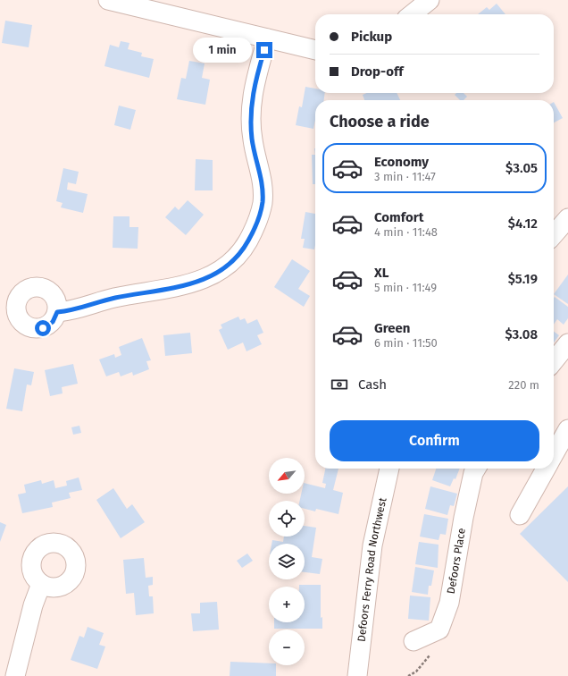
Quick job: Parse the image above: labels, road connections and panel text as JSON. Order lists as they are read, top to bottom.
{
  "streets": {
    "street": ["Defoors Place", "Defoors Ferry Road Northwest"]
  },
  "north": "bottom left",
  "page": {
    "banner": ["Pickup", "Drop-off"],
    "bubble": "1 min",
    "heading": "Choose a ride",
    "list": [
      {
        "name": "Economy",
        "note": "3 min · 11:47",
        "value": "$3.05"
      },
      {
        "name": "Comfort",
        "note": "4 min · 11:48",
        "value": "$4.12"
      },
      {
        "name": "XL",
        "note": "5 min · 11:49",
        "value": "$5.19"
      },
      {
        "name": "Green",
        "note": "6 min · 11:50",
        "value": "$3.08"
      }
    ],
    "pay": ["Cash", "220 m"],
    "buttons": "Confirm",
    "map_buttons": ["+", "−"]
  }
}
